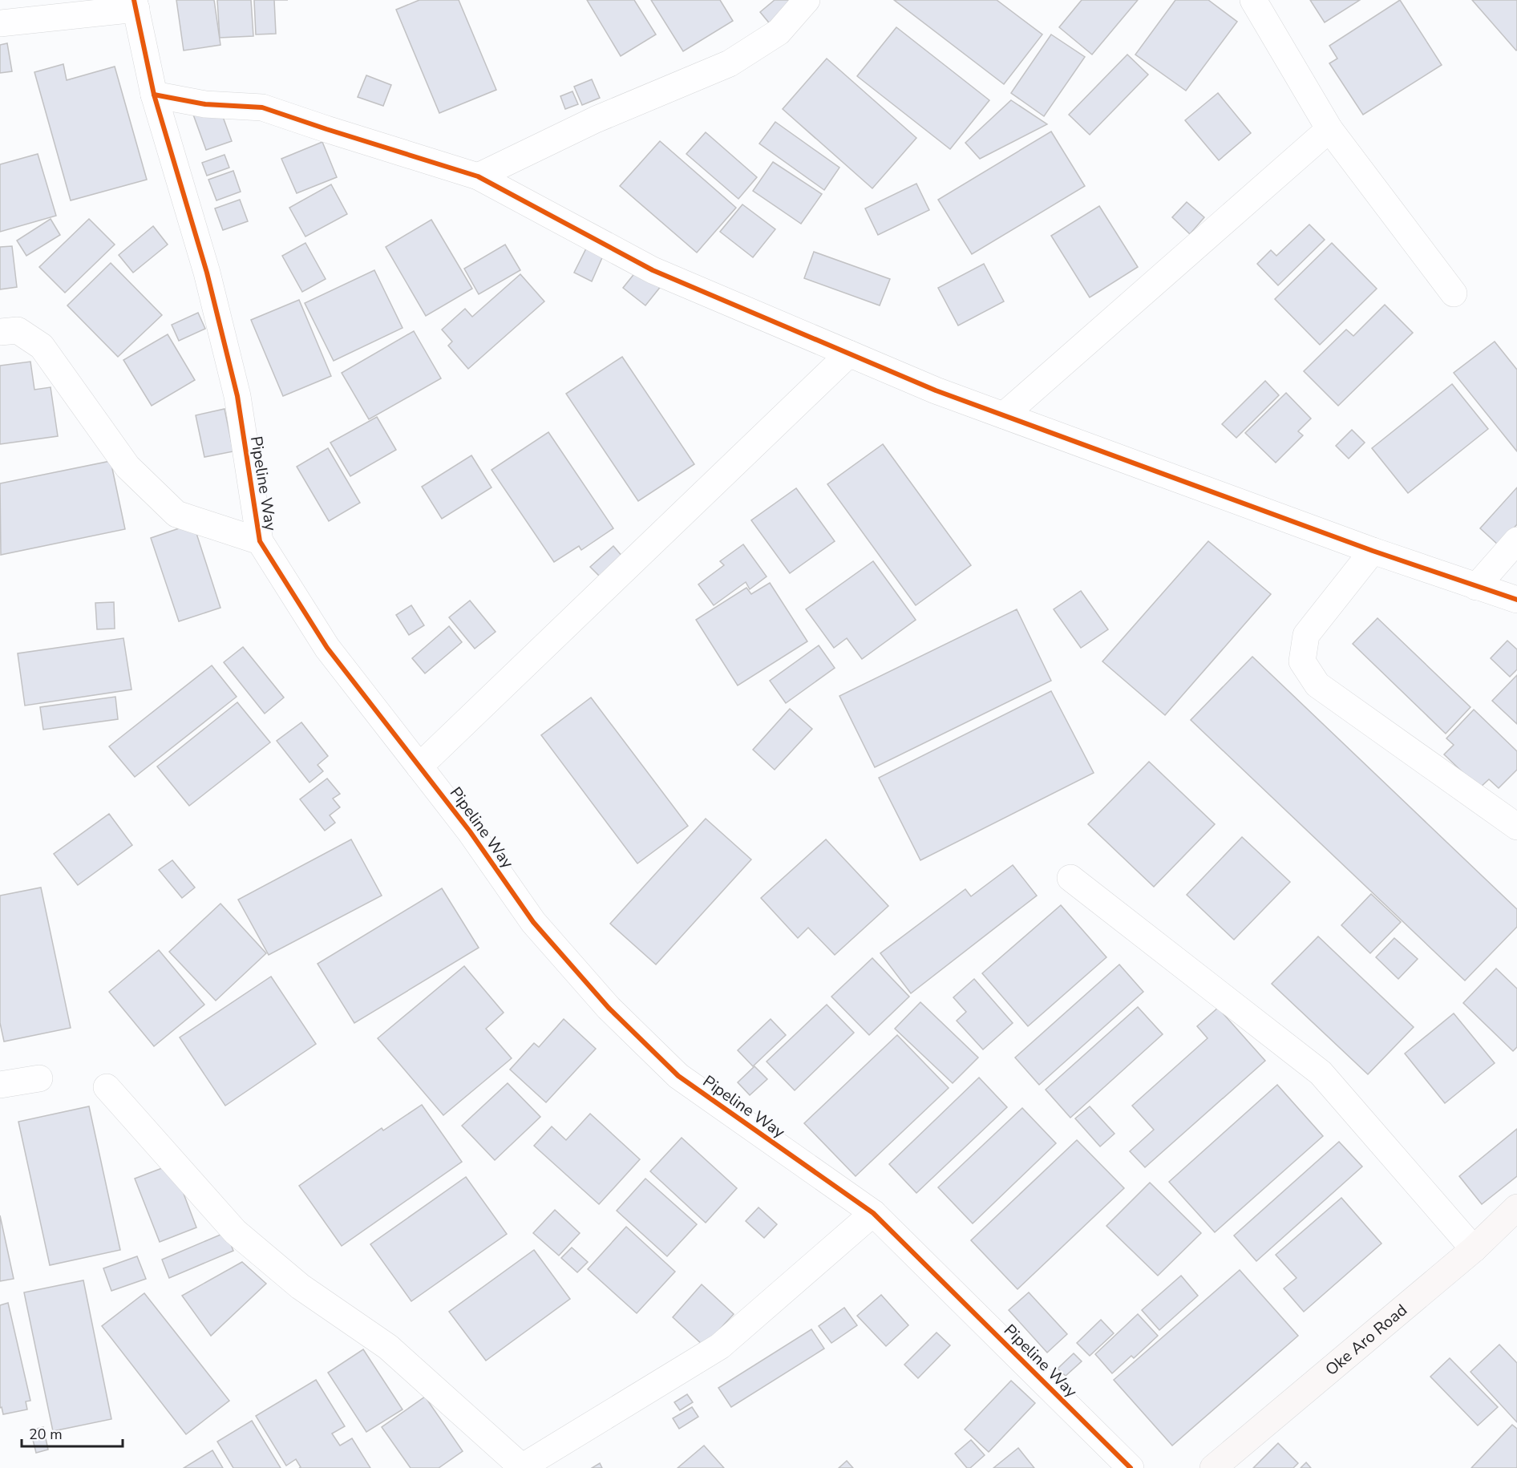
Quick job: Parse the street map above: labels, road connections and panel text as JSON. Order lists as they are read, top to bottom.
{
  "streets": {
    "main road": ["Oke Aro Road"],
    "street": ["Pipeline Way"]
  },
  "scale_bar": "20 m"
}
